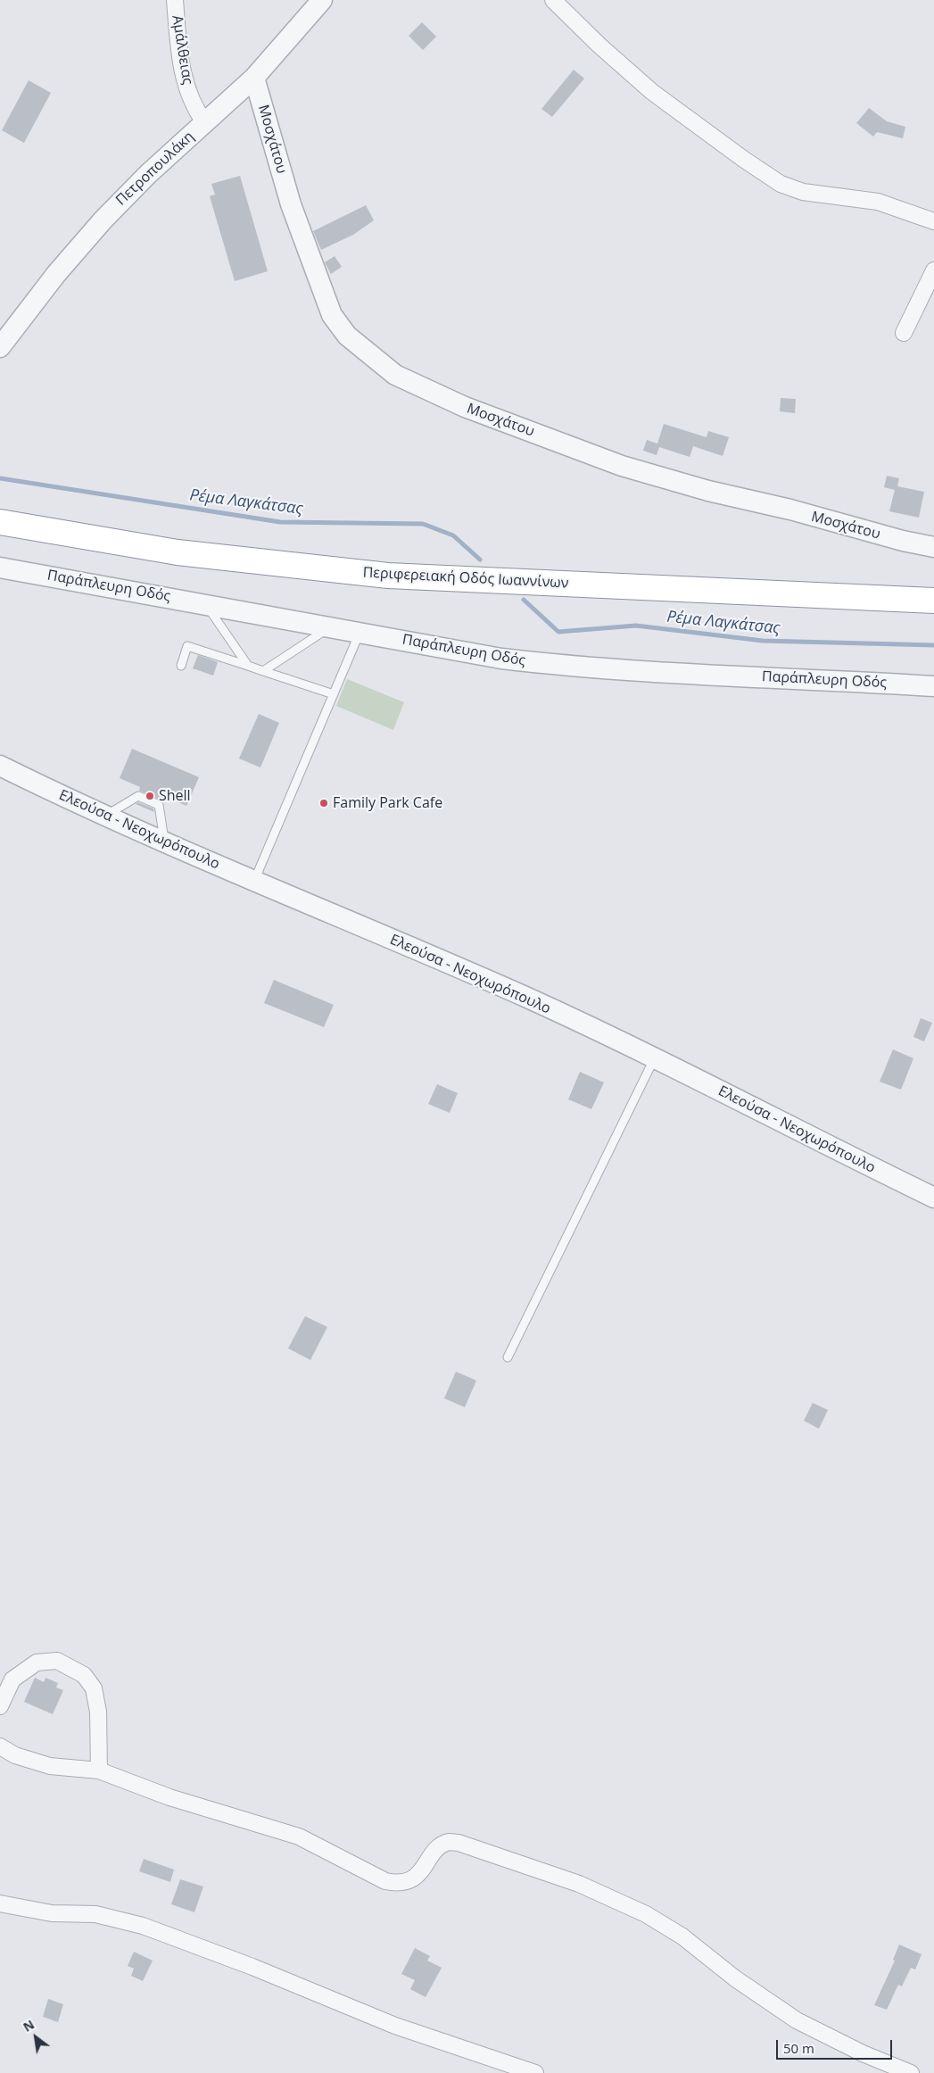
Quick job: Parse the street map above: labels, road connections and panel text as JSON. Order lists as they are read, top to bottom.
{
  "streets": {
    "highway": ["Περιφερειακή Οδός Ιωαννίνων"],
    "street": [
      "Αμάλθειας",
      "Μοσχάτου",
      "Πετροπουλάκη",
      "Παράπλευρη Οδός",
      "Ελεούσα - Νεοχωρόπουλο"
    ]
  },
  "crossings": [
    ["Αμάλθειας", "Πετροπουλάκη"],
    ["Μοσχάτου", "Πετροπουλάκη"]
  ],
  "water": ["Ρέμα Λαγκάτσας"],
  "places": ["Shell", "Family Park Cafe"],
  "scale_bar": "50 m",
  "north": "top left"
}
